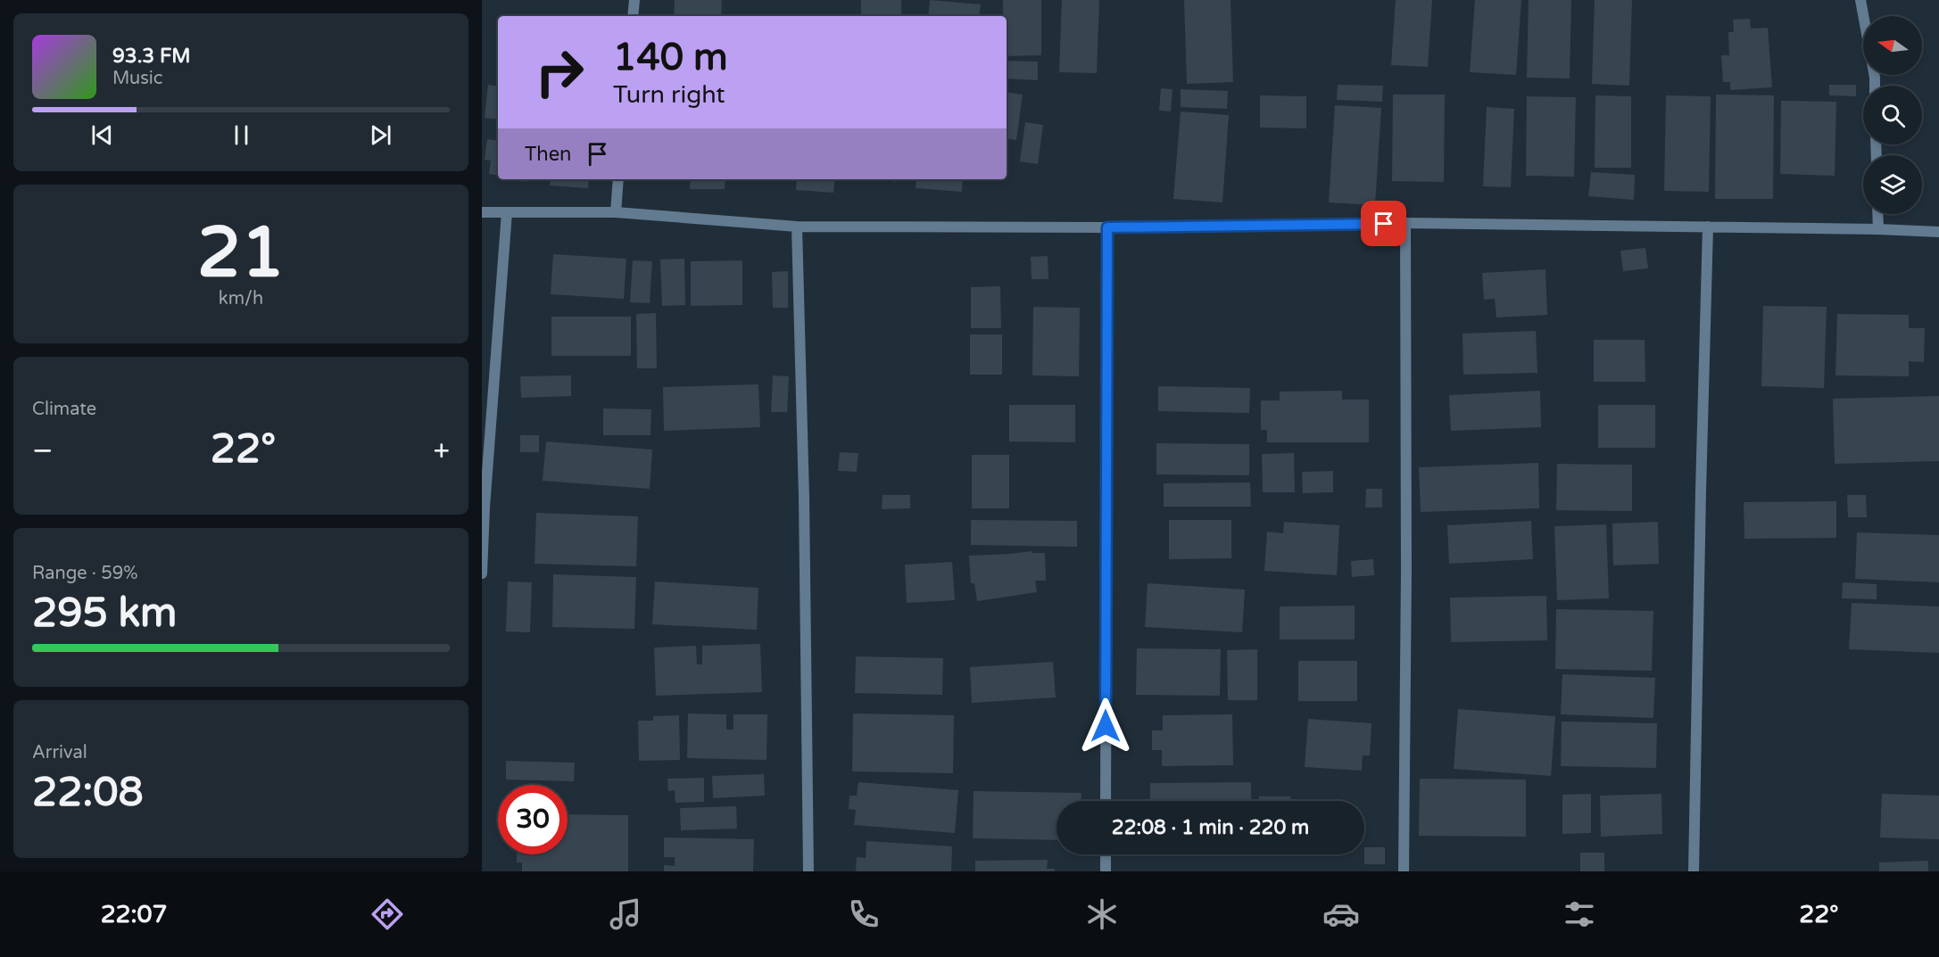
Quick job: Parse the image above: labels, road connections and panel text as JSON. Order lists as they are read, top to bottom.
{
  "north": "left",
  "page": {
    "turn": ["140 m", "Turn right"],
    "song": ["93.3 FM", "Music"],
    "then": "Then",
    "tile": [
      ["21", "km/h"],
      "Climate",
      ["Range · 59%", "295 km"],
      ["Arrival", "22:08"]
    ],
    "heat": ["−", "22°", "+"],
    "limit": "30",
    "trip": "22:08 · 1 min · 220 m",
    "tabs": ["22:07", "22°"]
  }
}
